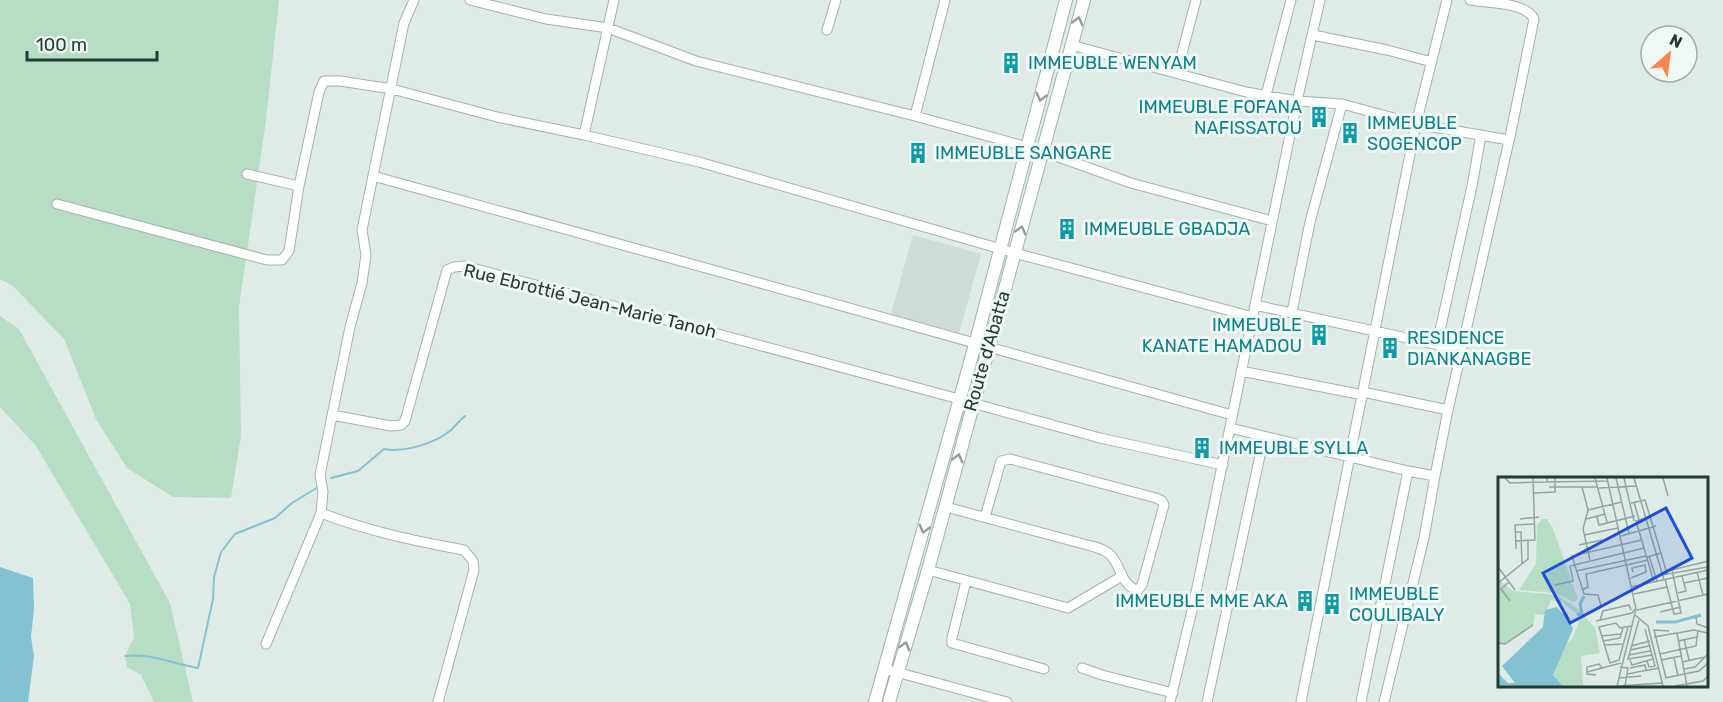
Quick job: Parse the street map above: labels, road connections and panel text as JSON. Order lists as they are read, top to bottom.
{
  "streets": {
    "street": ["Rue Ebrottié Jean-Marie Tanoh", "Route d'Abatta"]
  },
  "crossings": [
    ["Rue Ebrottié Jean-Marie Tanoh", "Route d'Abatta"]
  ],
  "places": {
    "building": [
      "IMMEUBLE WENYAM",
      "IMMEUBLE FOFANA NAFISSATOU",
      "IMMEUBLE SOGENCOP",
      "IMMEUBLE SANGARE",
      "IMMEUBLE GBADJA",
      "IMMEUBLE KANATE HAMADOU",
      "RESIDENCE DIANKANAGBE",
      "IMMEUBLE SYLLA",
      "IMMEUBLE MME AKA",
      "IMMEUBLE COULIBALY"
    ]
  },
  "scale_bar": "100 m",
  "north": "top right"
}
